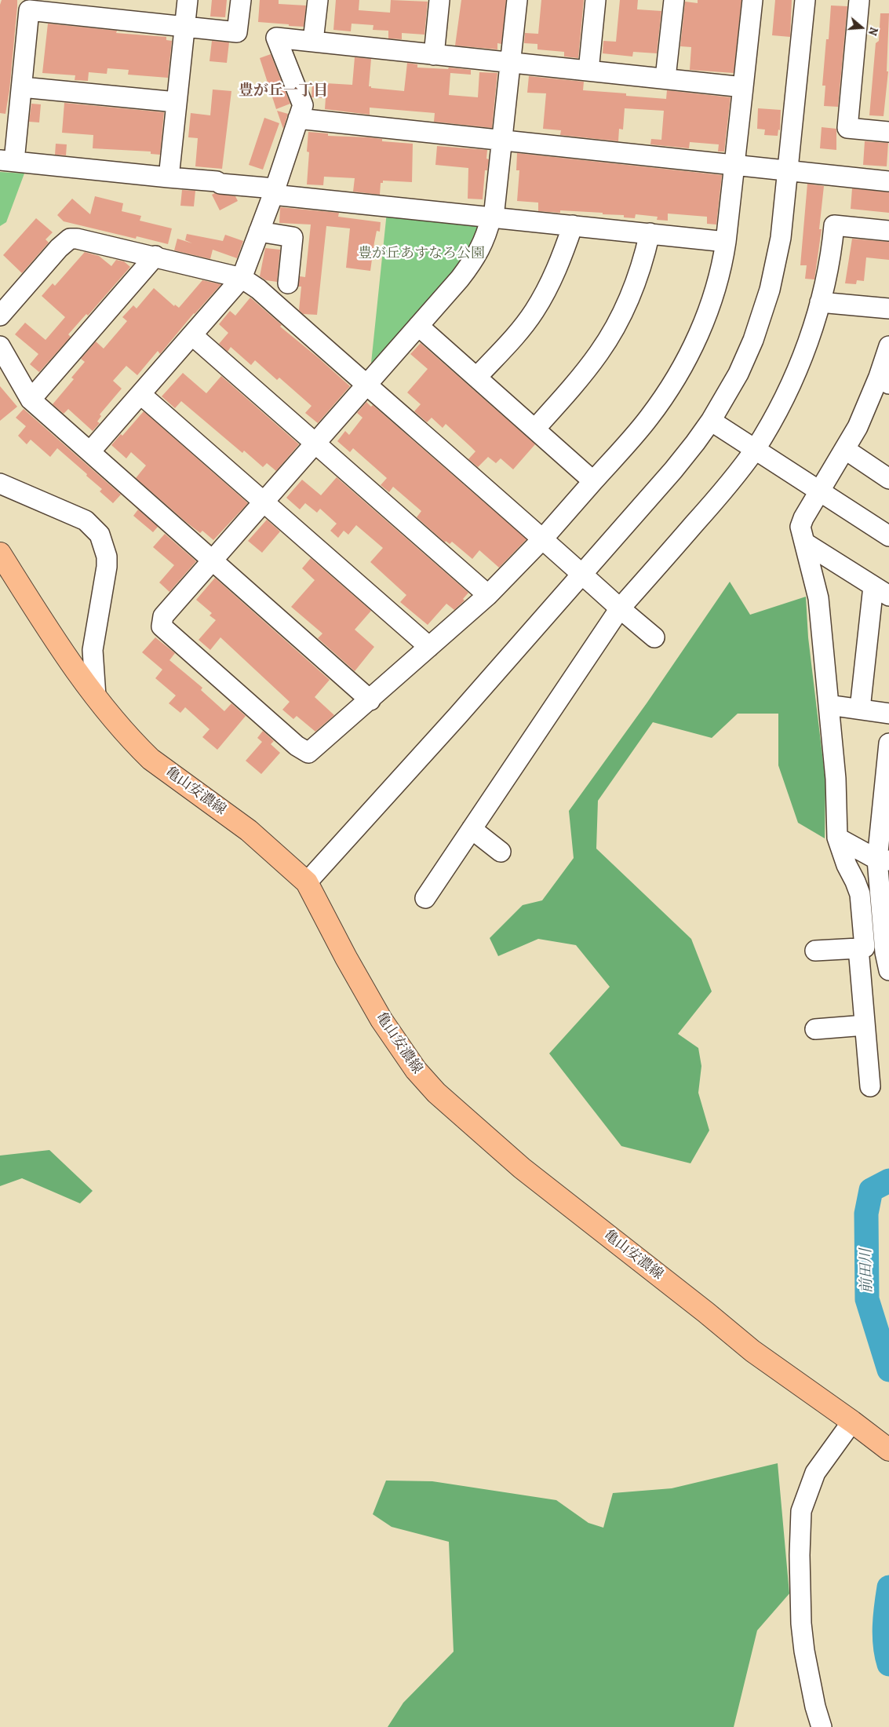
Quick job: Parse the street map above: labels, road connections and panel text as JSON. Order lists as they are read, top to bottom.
{
  "streets": {
    "main road": ["亀山安濃線"]
  },
  "districts": ["豊が丘一丁目"],
  "water": ["前田川"],
  "parks": ["豊が丘あすなろ公園"],
  "north": "right"
}
